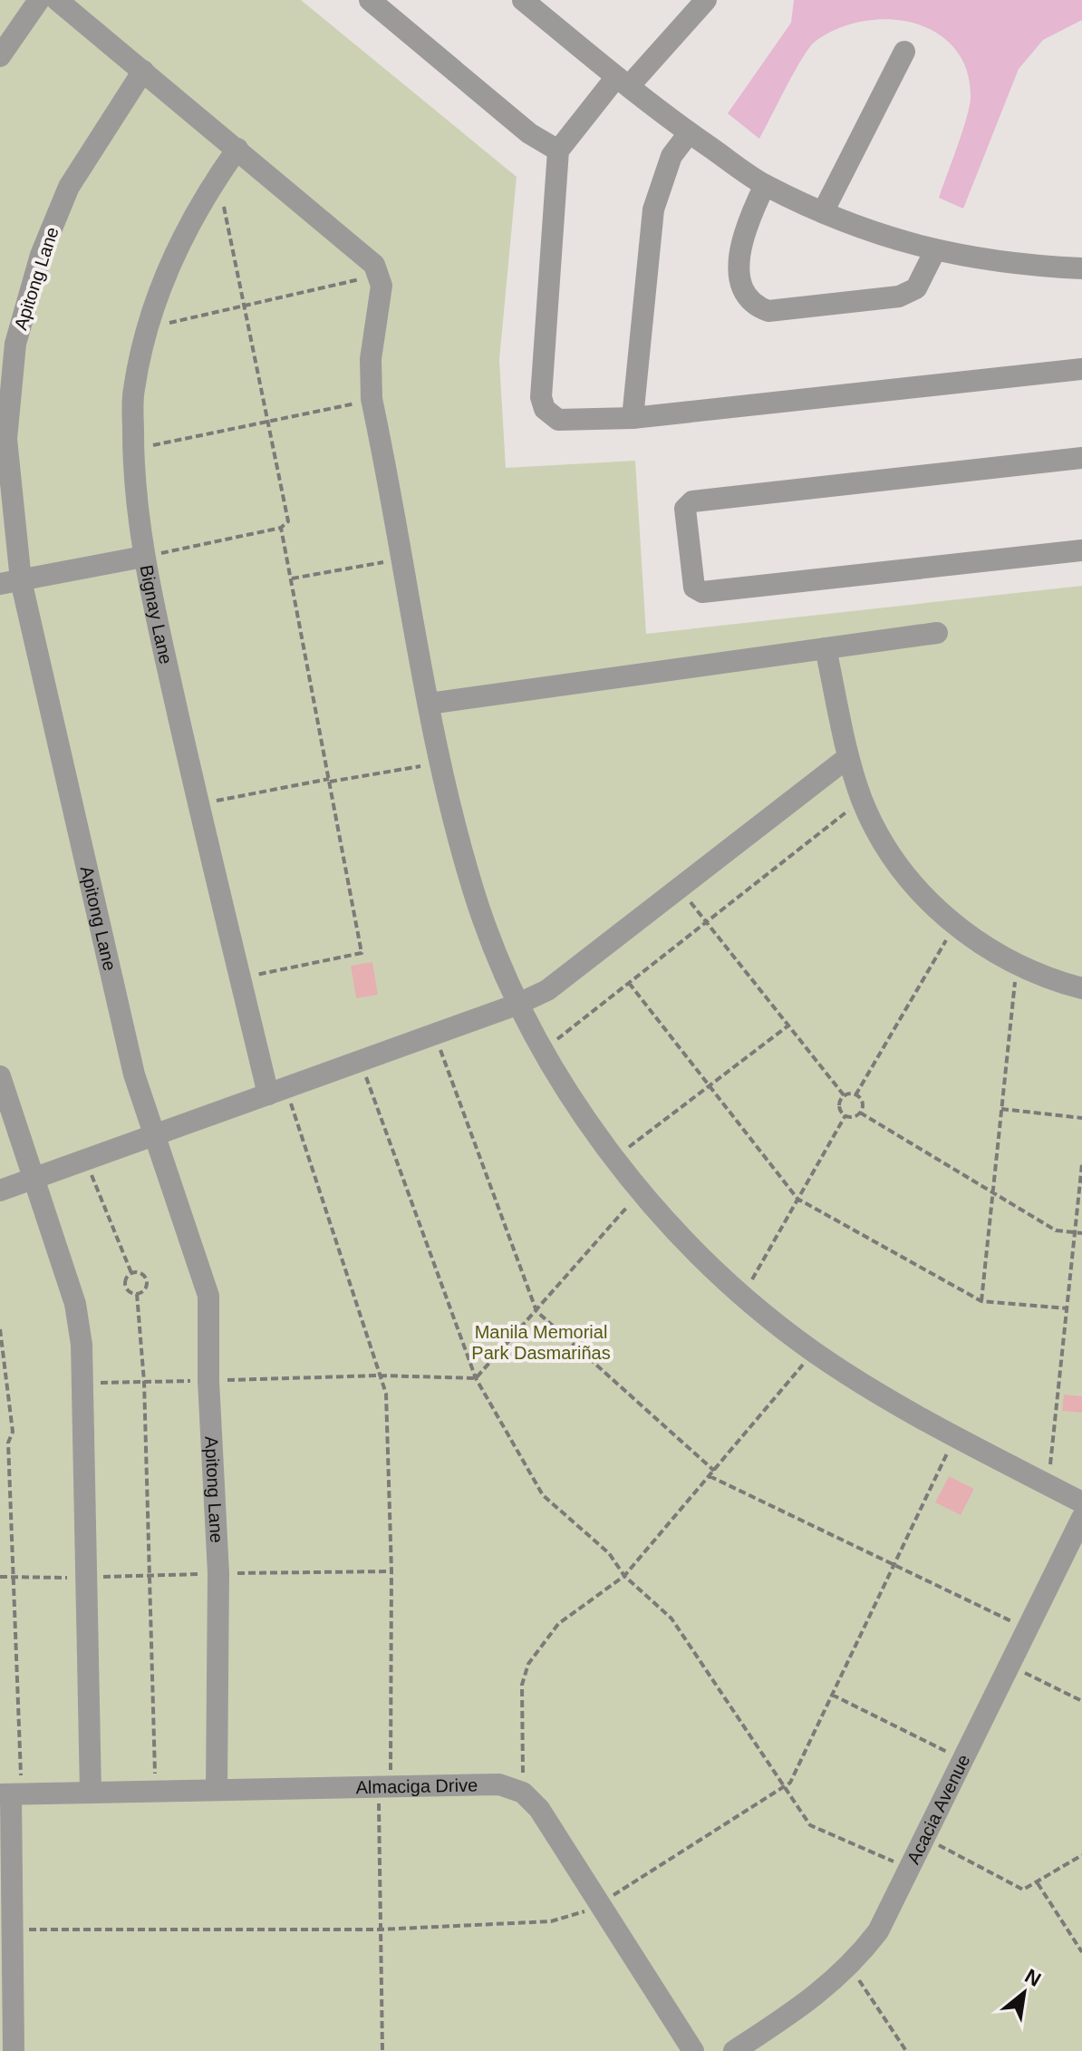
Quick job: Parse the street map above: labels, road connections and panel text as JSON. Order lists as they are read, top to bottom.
{
  "streets": {
    "street": [
      "Apitong Lane",
      "Bignay Lane",
      "Almaciga Drive",
      "Acacia Avenue"
    ]
  },
  "crossings": [
    ["Apitong Lane", "Almaciga Drive"]
  ],
  "parks": ["Manila Memorial Park Dasmariñas"],
  "north": "top right"
}
